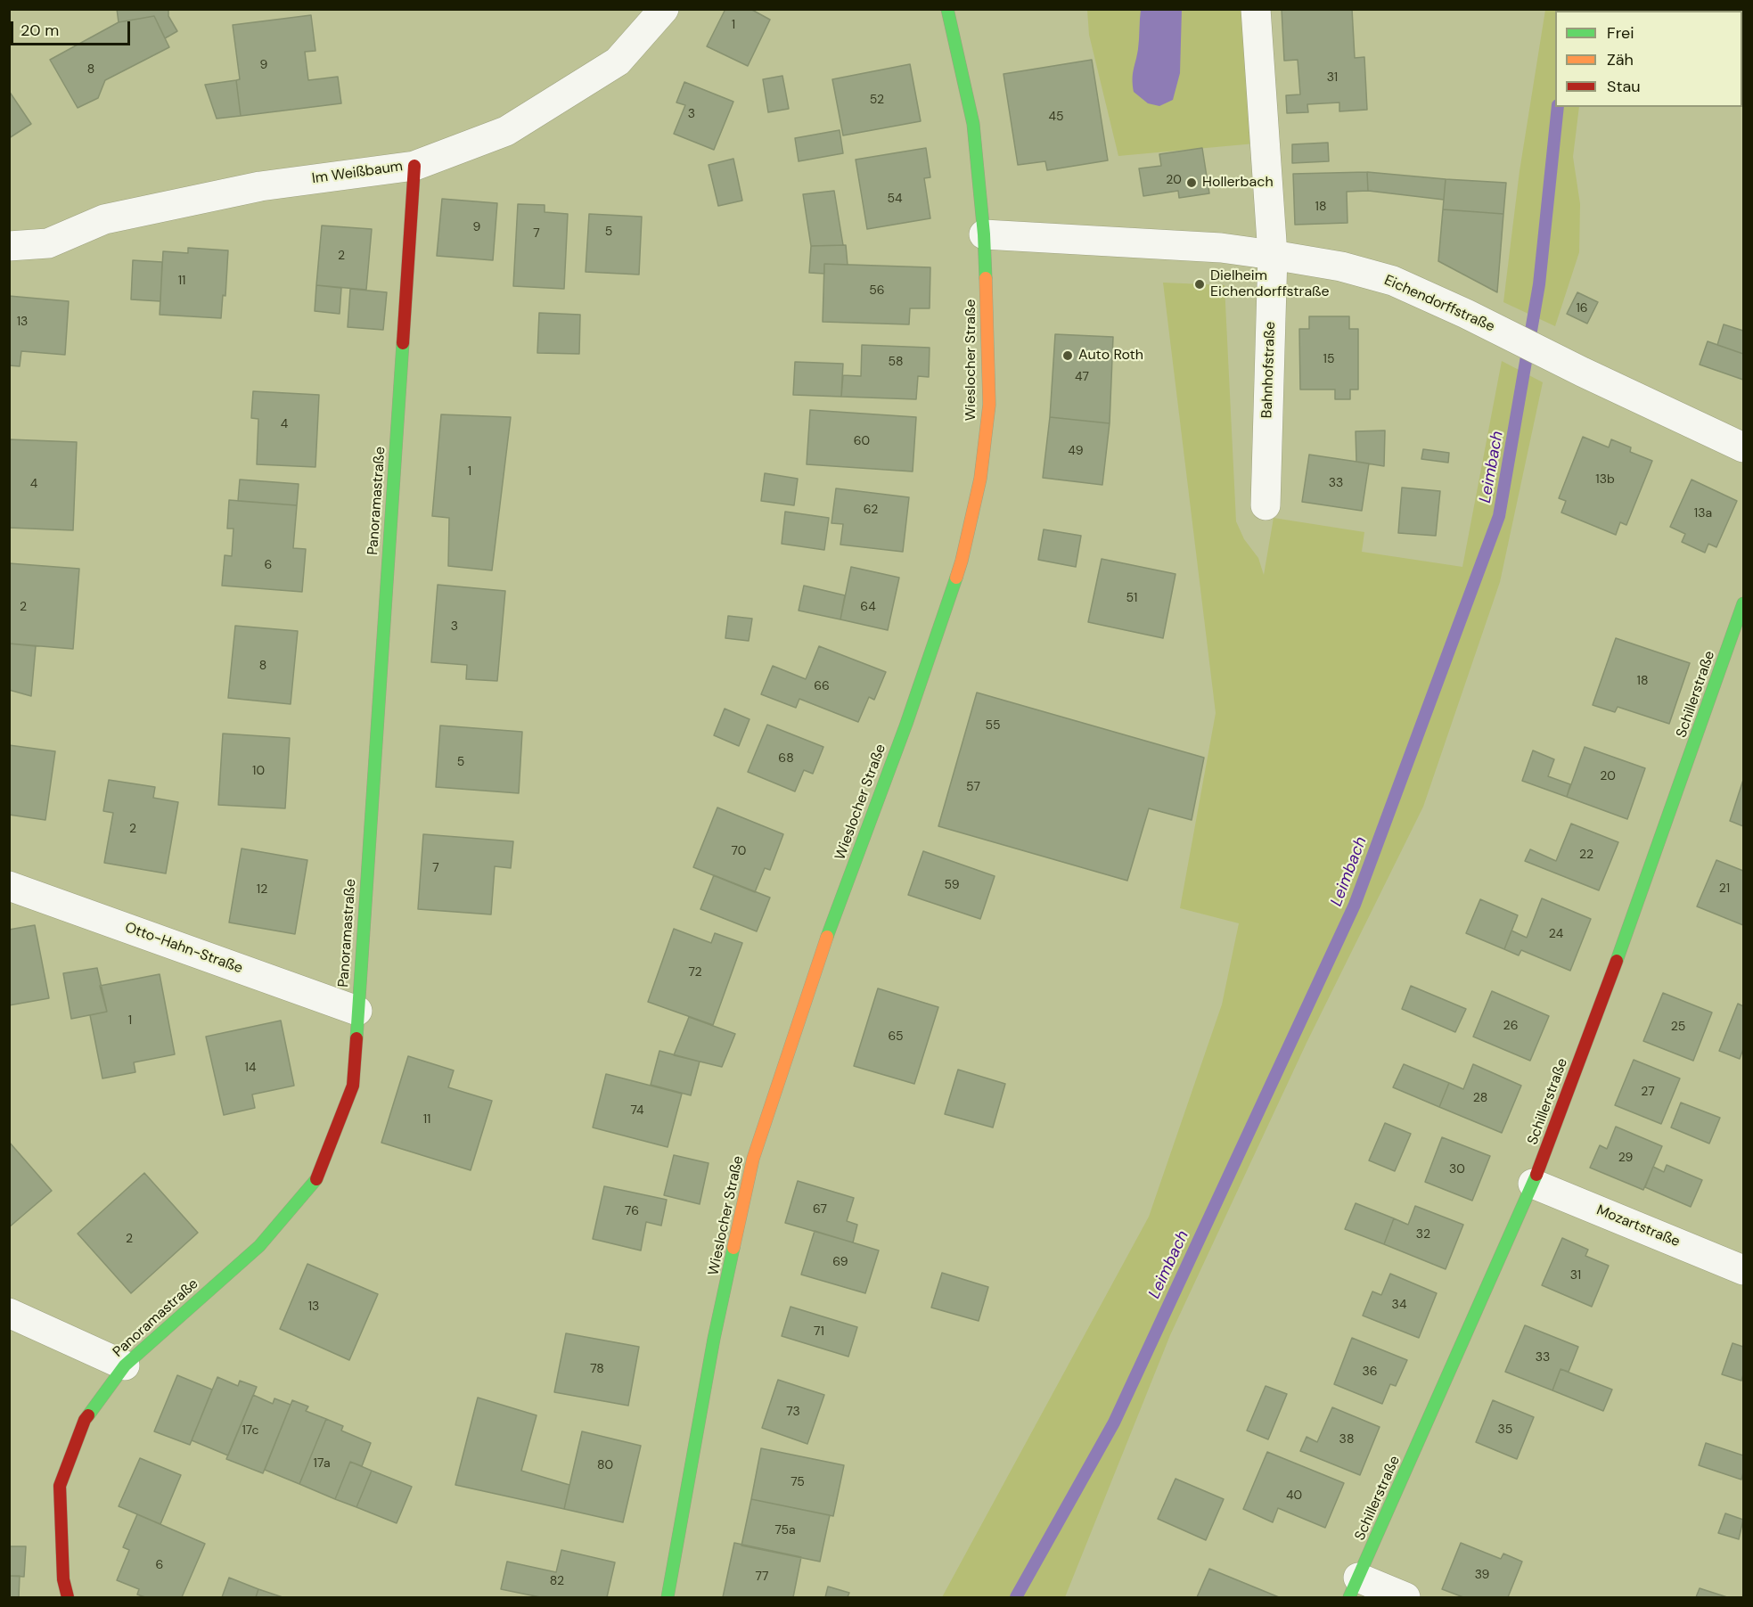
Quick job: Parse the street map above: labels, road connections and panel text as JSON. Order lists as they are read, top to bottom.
{
  "streets": {
    "street": [
      "Im Weißbaum",
      "Eichendorffstraße",
      "Wieslocher Straße",
      "Bahnhofstraße",
      "Panoramastraße",
      "Schillerstraße",
      "Otto-Hahn-Straße",
      "Mozartstraße"
    ]
  },
  "crossings": [
    ["Im Weißbaum", "Panoramastraße"],
    ["Eichendorffstraße", "Wieslocher Straße"],
    ["Eichendorffstraße", "Bahnhofstraße"],
    ["Panoramastraße", "Otto-Hahn-Straße"],
    ["Schillerstraße", "Mozartstraße"]
  ],
  "water": ["Leimbach"],
  "places": ["Hollerbach", "Dielheim Eichendorffstraße", "Auto Roth"],
  "house_numbers": [
    "1",
    "9",
    "8",
    "31",
    "52",
    "3",
    "45",
    "20",
    "54",
    "18",
    "9",
    "5",
    "7",
    "2",
    "11",
    "56",
    "16",
    "13",
    "15",
    "58",
    "47",
    "4",
    "60",
    "49",
    "1",
    "13b",
    "33",
    "4",
    "62",
    "13a",
    "6",
    "51",
    "2",
    "64",
    "3",
    "8",
    "18",
    "66",
    "55",
    "68",
    "5",
    "10",
    "20",
    "57",
    "2",
    "70",
    "22",
    "7",
    "59",
    "21",
    "12",
    "24",
    "72",
    "1",
    "26",
    "25",
    "65",
    "14",
    "27",
    "28",
    "74",
    "11",
    "29",
    "30",
    "67",
    "76",
    "32",
    "2",
    "69",
    "31",
    "34",
    "13",
    "71",
    "33",
    "78",
    "36",
    "73",
    "35",
    "17c",
    "38",
    "17a",
    "80",
    "75",
    "40",
    "75a",
    "6",
    "39",
    "77",
    "82"
  ],
  "legend": ["Frei", "Zäh", "Stau"],
  "scale_bar": "20 m"
}
